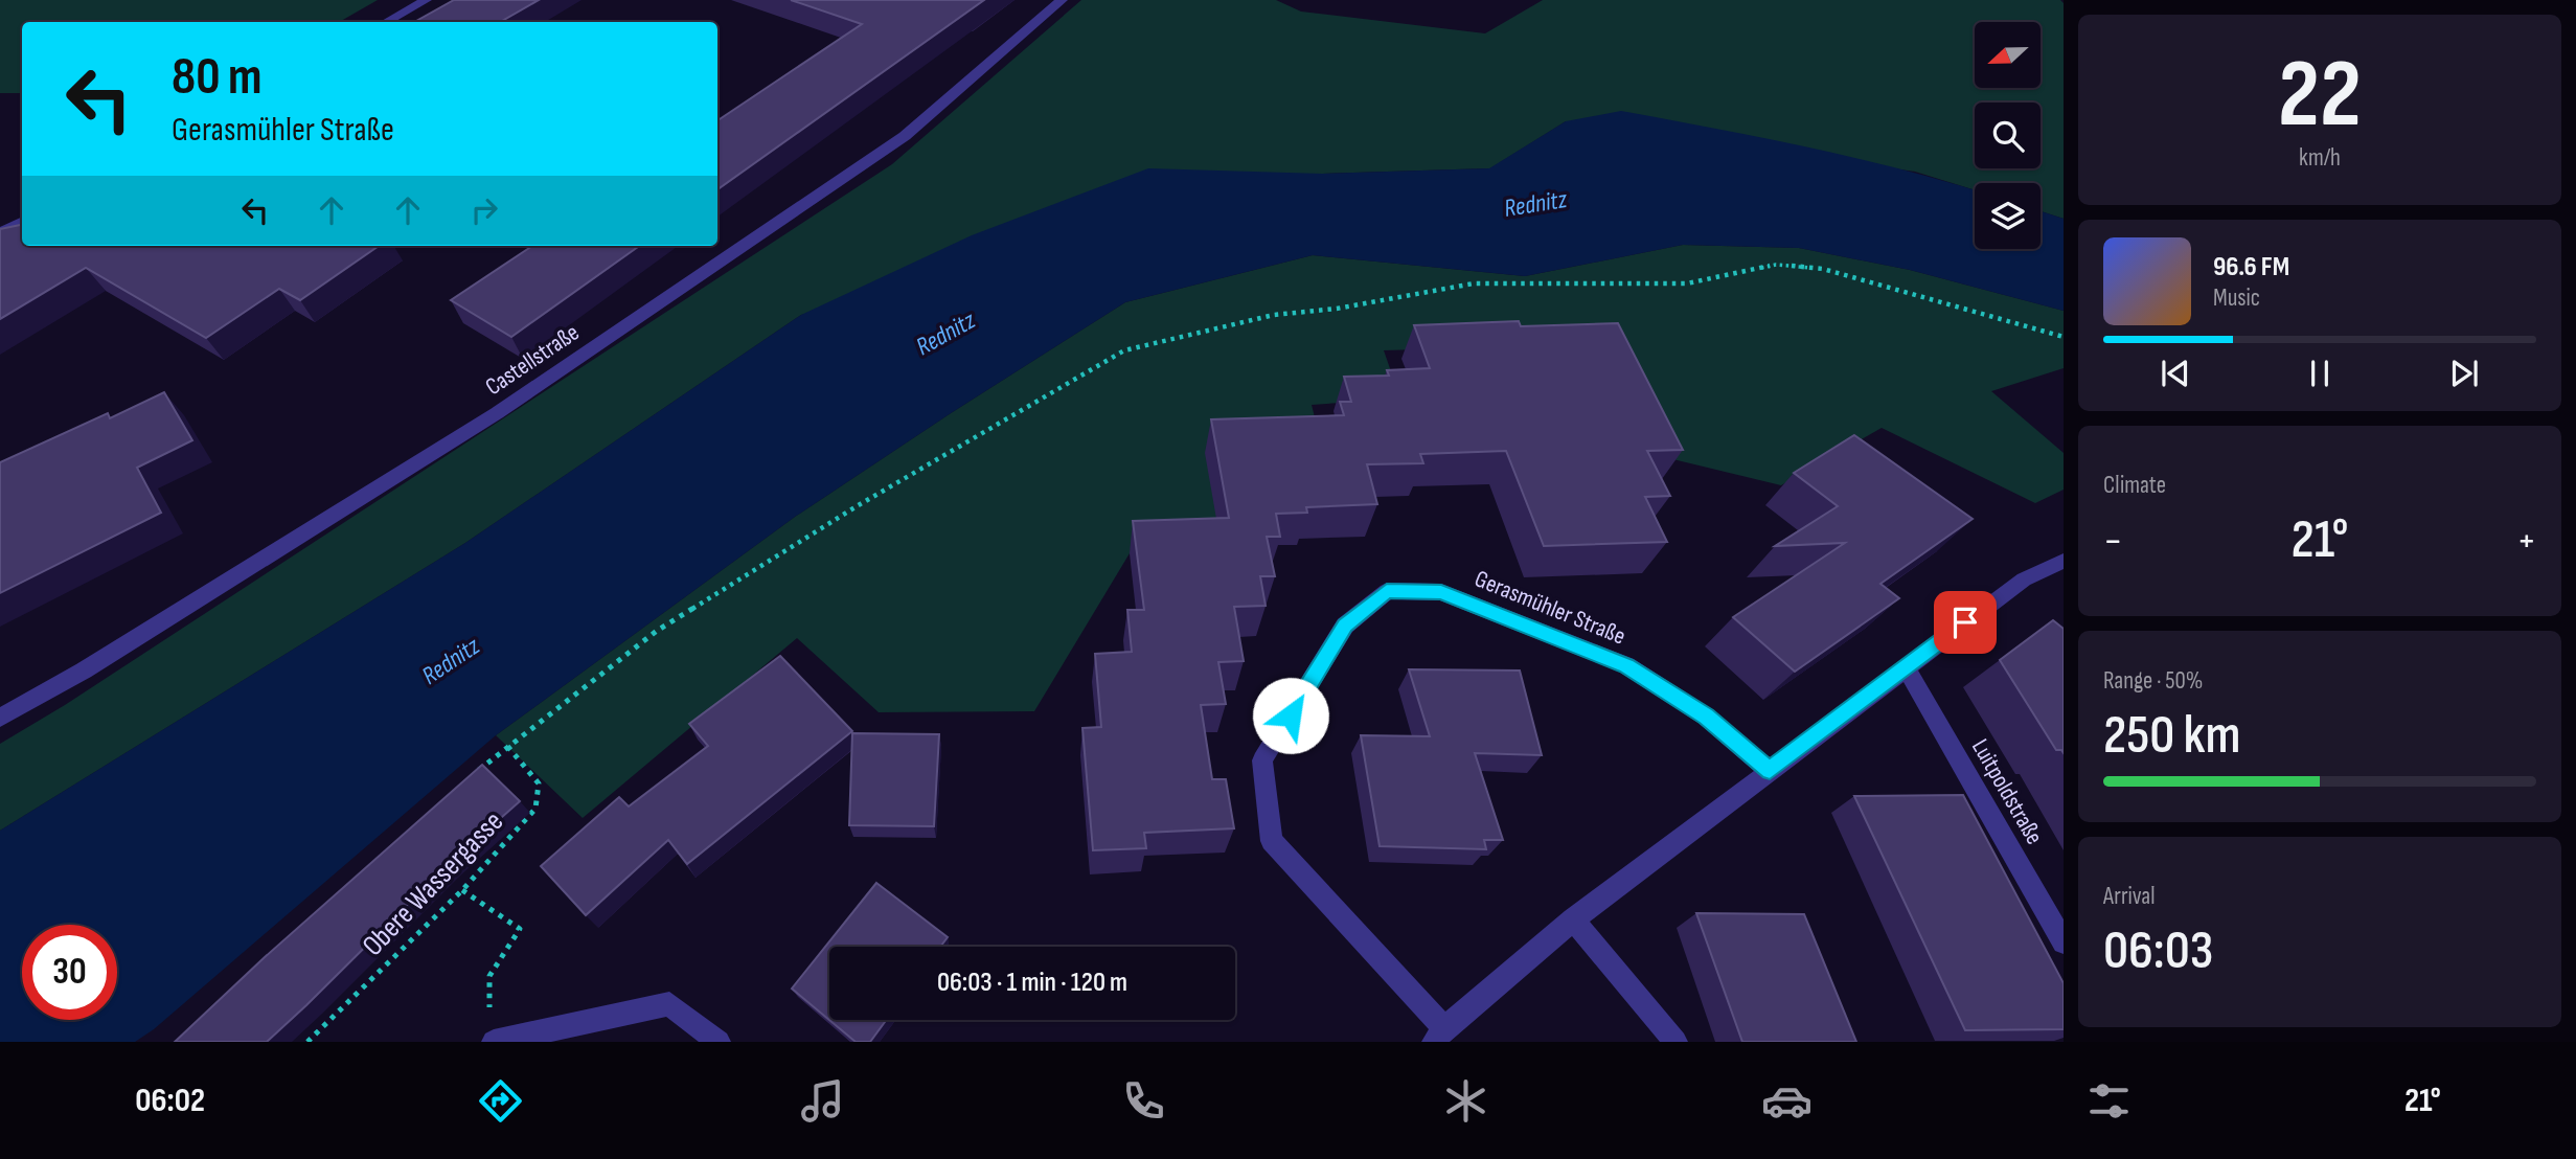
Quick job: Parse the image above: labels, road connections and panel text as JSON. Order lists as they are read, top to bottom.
{
  "streets": {
    "street": ["Castellstraße", "Gerasmühler Straße", "Luitpoldstraße"],
    "path": ["Obere Wassergasse"]
  },
  "crossings": [
    ["Gerasmühler Straße", "Luitpoldstraße"]
  ],
  "water": ["Rednitz"],
  "north": "left",
  "page": {
    "tile": [
      ["22", "km/h"],
      "Climate",
      ["Range · 50%", "250 km"],
      ["Arrival", "06:03"]
    ],
    "turn": ["80 m", "Gerasmühler Straße"],
    "song": ["96.6 FM", "Music"],
    "heat": ["−", "21°", "+"],
    "limit": "30",
    "trip": "06:03 · 1 min · 120 m",
    "tabs": ["06:02", "21°"]
  }
}
